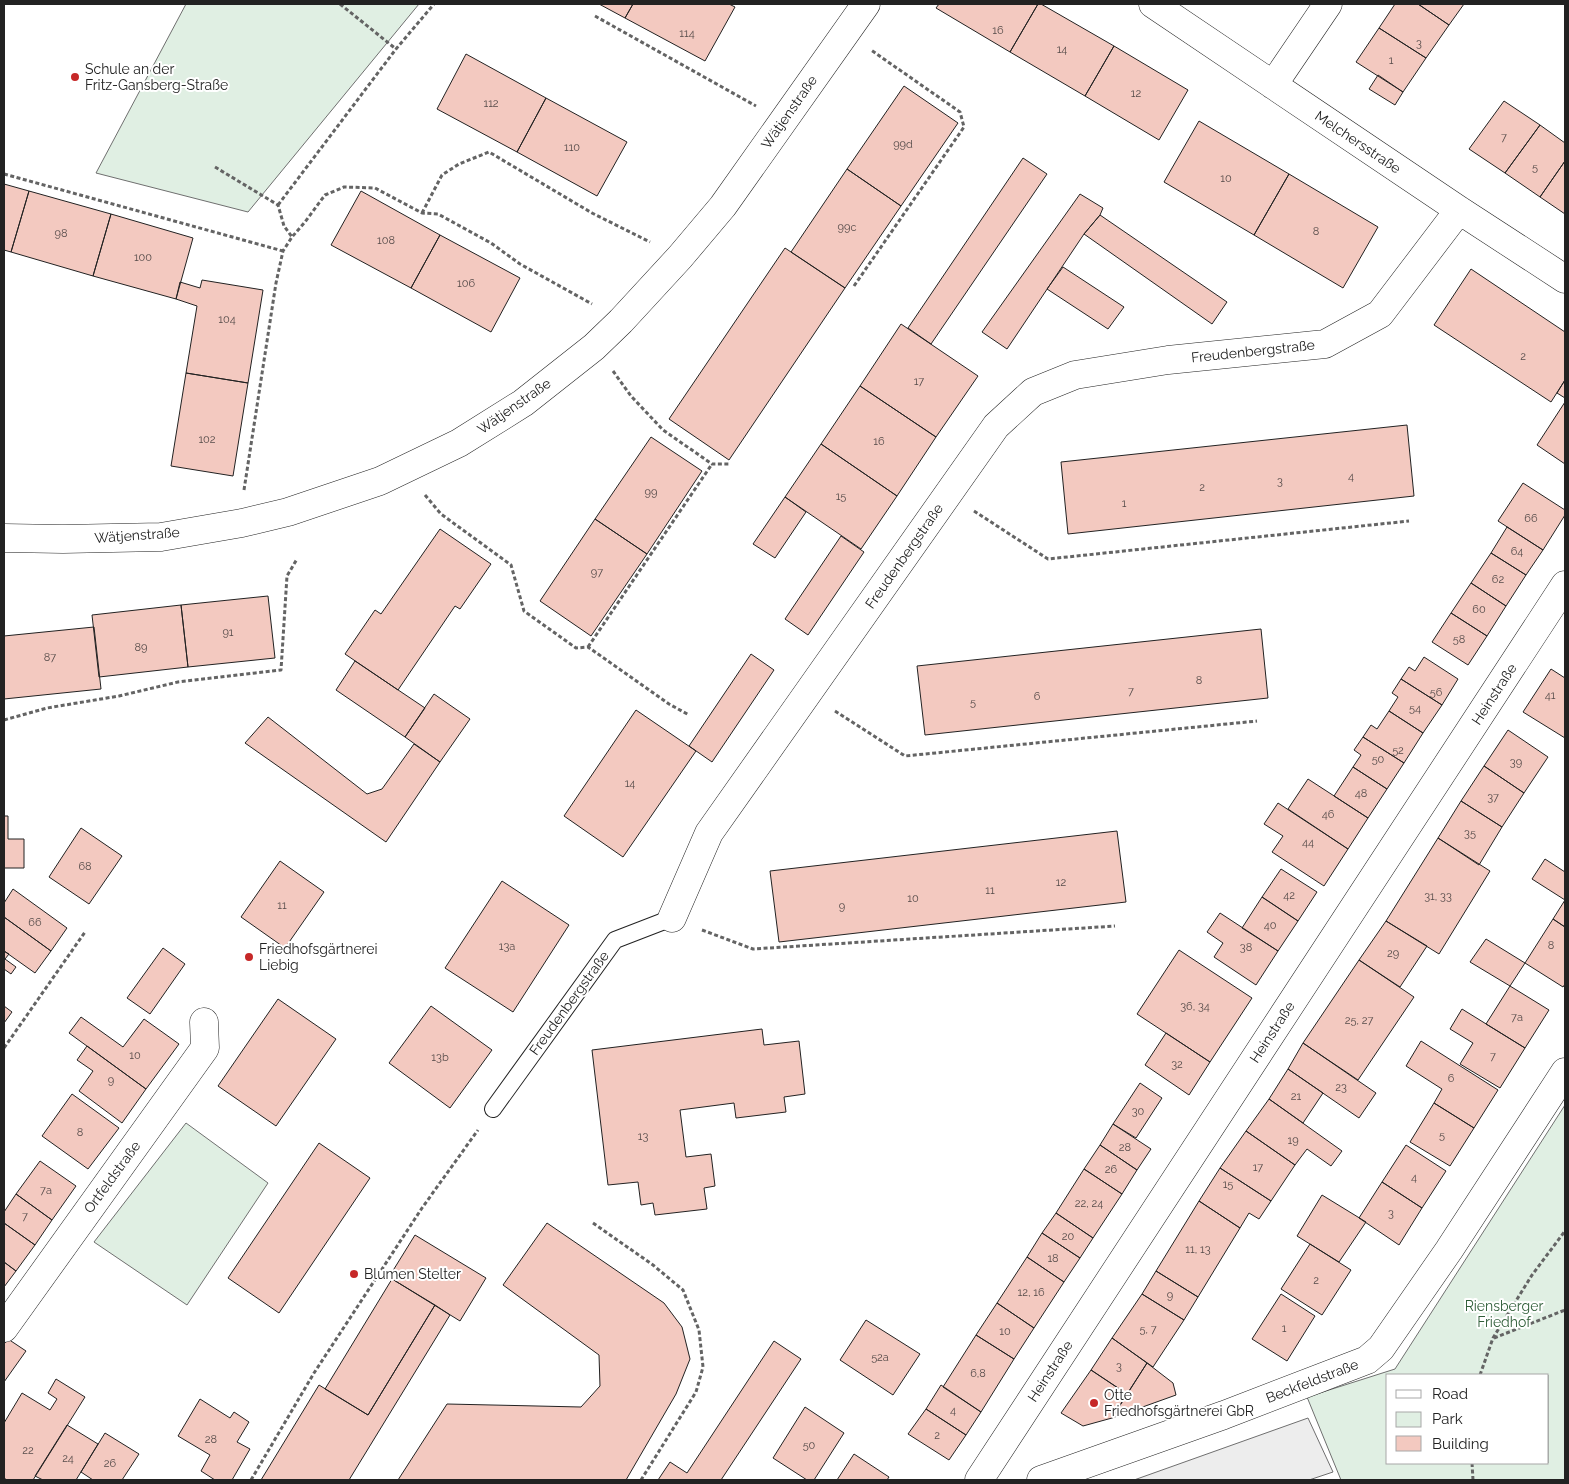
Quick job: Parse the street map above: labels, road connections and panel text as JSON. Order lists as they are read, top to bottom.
{
  "streets": {
    "street": [
      "Wätjenstraße",
      "Melchersstraße",
      "Freudenbergstraße",
      "Heinstraße",
      "Ortfeldstraße",
      "Beckfeldstraße"
    ]
  },
  "crossings": [
    ["Melchersstraße", "Freudenbergstraße"]
  ],
  "parks": ["Riensberger Friedhof"],
  "places": [
    "Schule an der Fritz-Gansberg-Straße",
    "Friedhofsgärtnerei Liebig",
    "Blumen Stelter",
    "Otte Friedhofsgärtnerei GbR"
  ],
  "house_numbers": [
    "16",
    "114",
    "3",
    "14",
    "1",
    "12",
    "112",
    "7",
    "99d",
    "110",
    "5",
    "10",
    "99c",
    "8",
    "98",
    "108",
    "100",
    "106",
    "104",
    "2",
    "17",
    "102",
    "16",
    "4",
    "3",
    "2",
    "99",
    "15",
    "1",
    "66",
    "64",
    "97",
    "62",
    "60",
    "91",
    "58",
    "89",
    "87",
    "8",
    "7",
    "56",
    "41",
    "6",
    "5",
    "54",
    "52",
    "50",
    "39",
    "14",
    "48",
    "37",
    "46",
    "35",
    "44",
    "68",
    "12",
    "11",
    "42",
    "31, 33",
    "10",
    "11",
    "9",
    "66",
    "40",
    "8",
    "13a",
    "38",
    "29",
    "36, 34",
    "7a",
    "25, 27",
    "10",
    "7",
    "13b",
    "32",
    "6",
    "9",
    "23",
    "21",
    "30",
    "8",
    "5",
    "13",
    "19",
    "28",
    "17",
    "26",
    "4",
    "15",
    "7a",
    "22, 24",
    "3",
    "7",
    "20",
    "11, 13",
    "18",
    "2",
    "12, 16",
    "9",
    "1",
    "5, 7",
    "10",
    "52a",
    "3",
    "6,8",
    "4",
    "2",
    "28",
    "50",
    "22",
    "24",
    "26"
  ],
  "legend": ["Road", "Park", "Building"]
}
